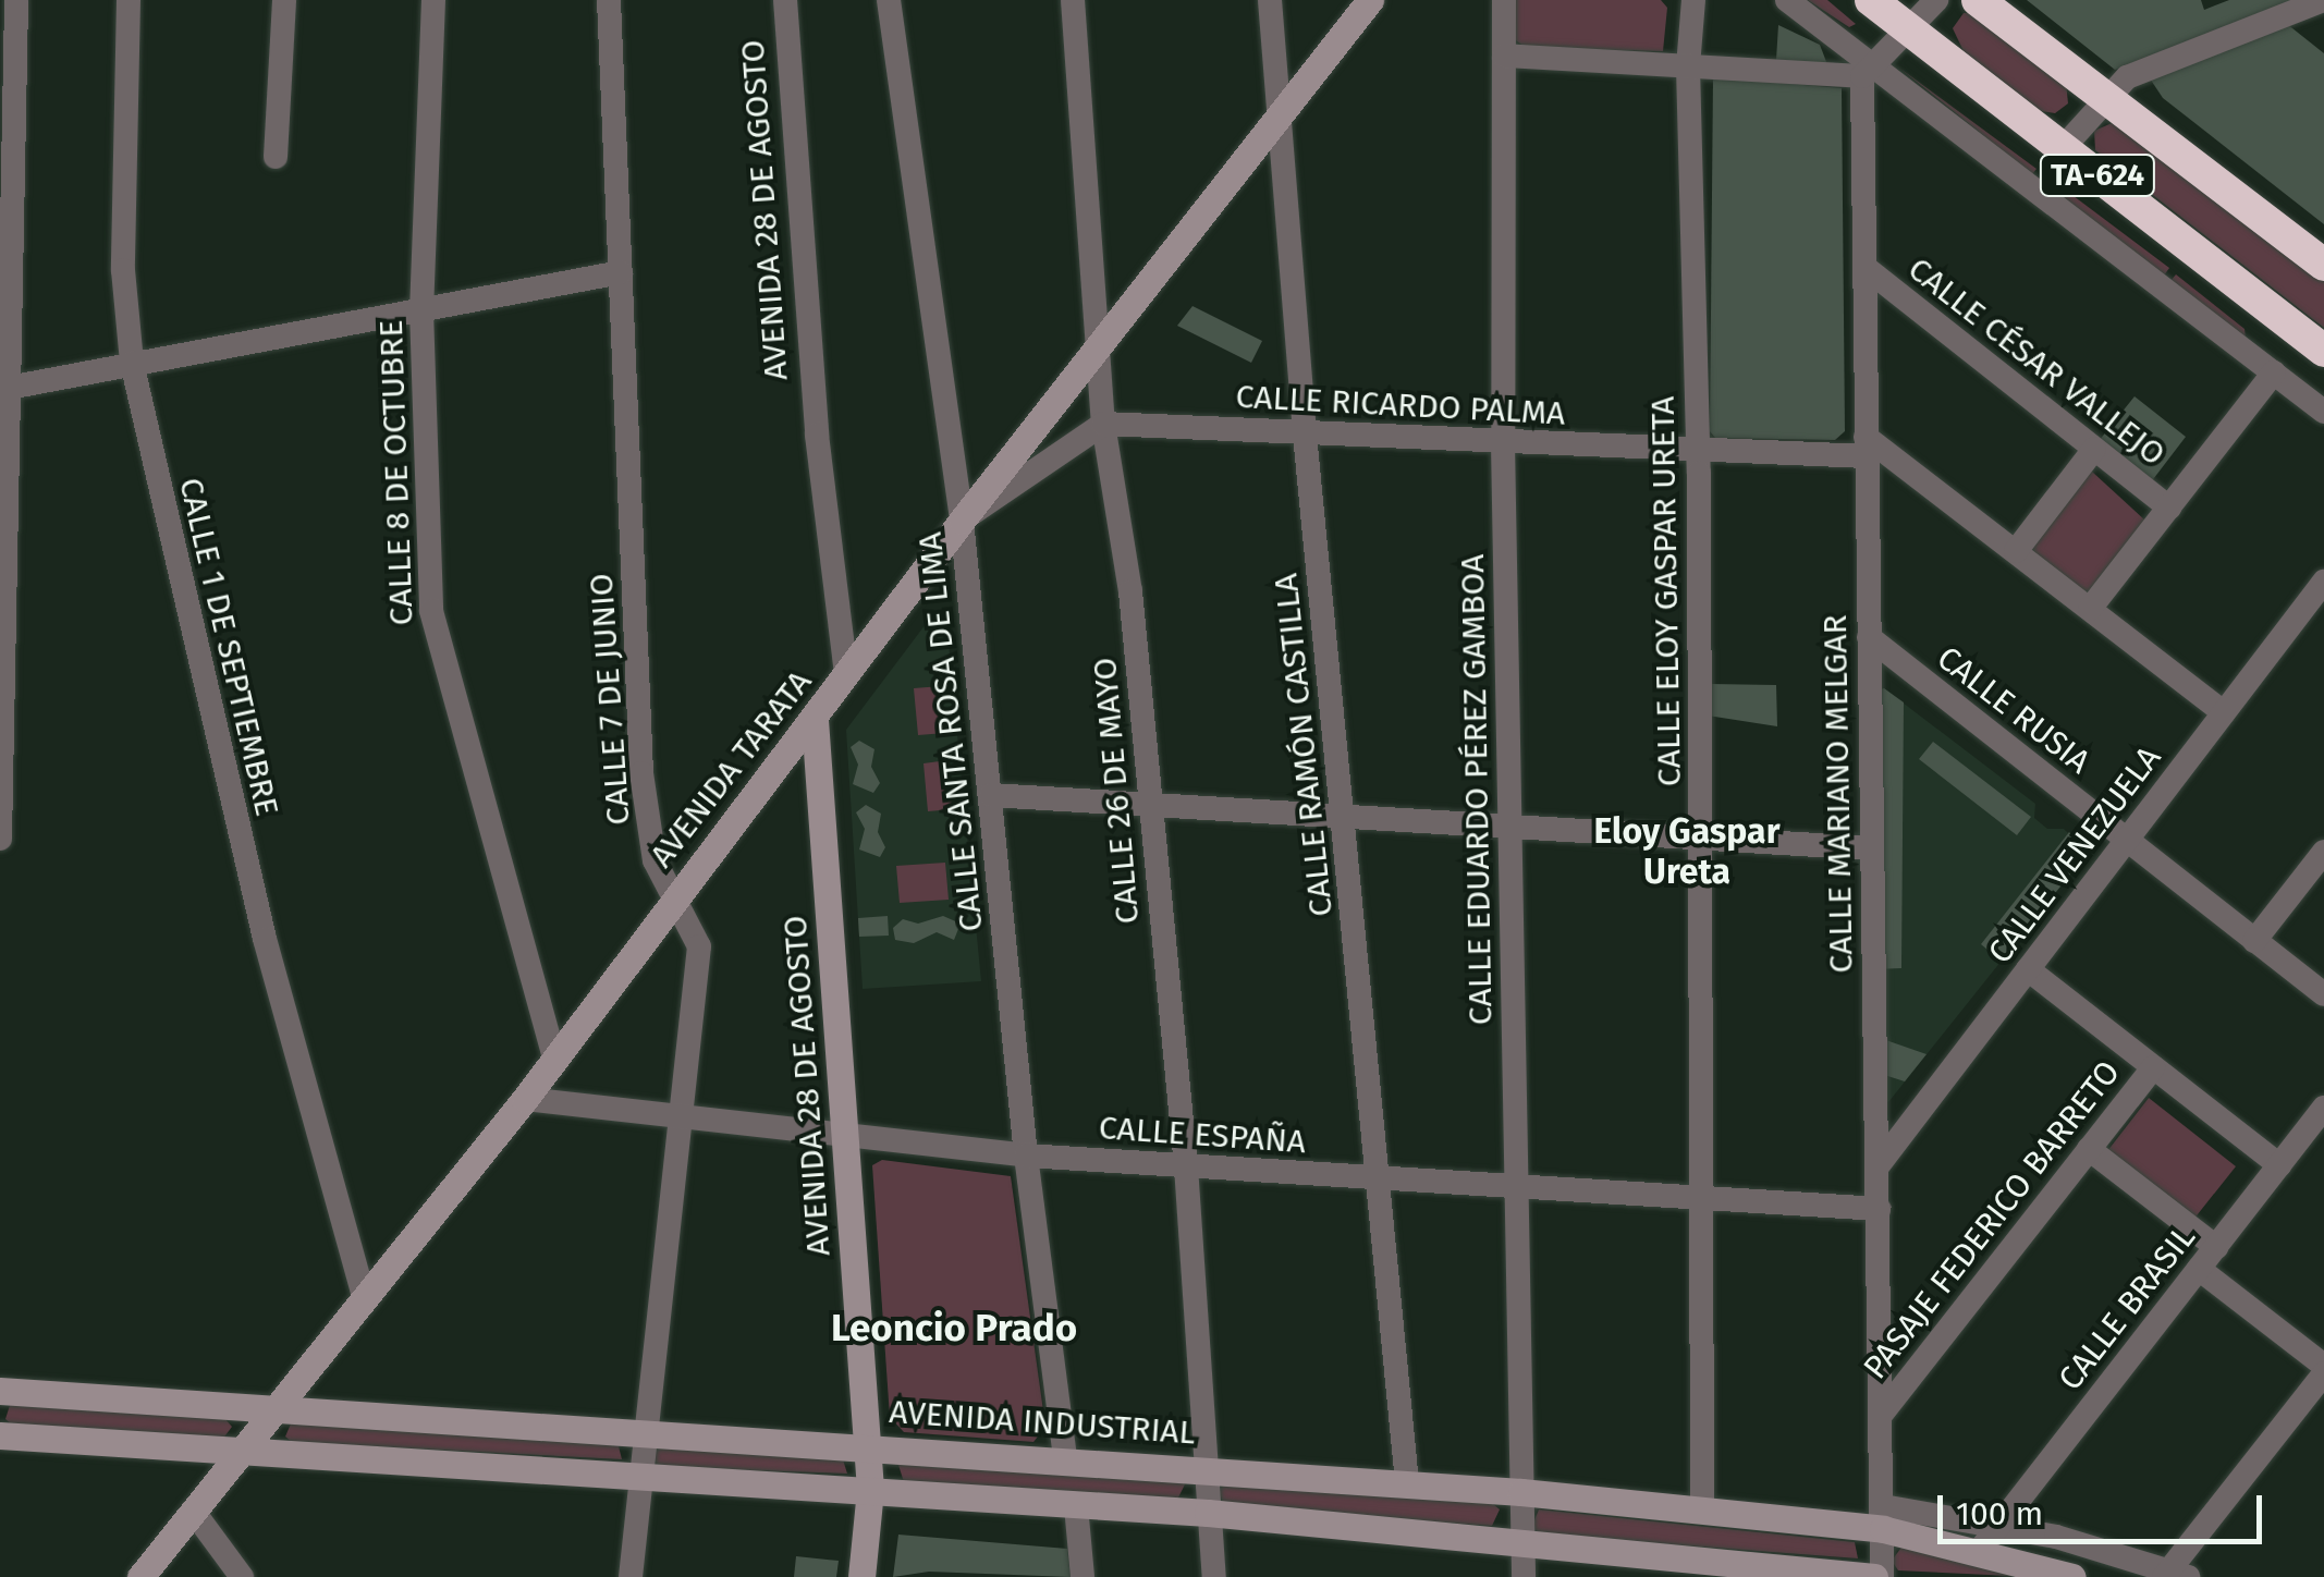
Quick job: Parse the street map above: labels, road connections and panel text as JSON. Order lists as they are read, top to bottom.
{
  "streets": {
    "highway": ["TA-624"],
    "main road": ["AVENIDA 28 DE AGOSTO", "AVENIDA TARATA", "AVENIDA INDUSTRIAL"],
    "street": [
      "CALLE CÉSAR VALLEJO",
      "CALLE RICARDO PALMA",
      "CALLE 8 DE OCTUBRE",
      "CALLE ELOY GASPAR URETA",
      "CALLE 1 DE SEPTIEMBRE",
      "CALLE 7 DE JUNIO",
      "CALLE RUSIA",
      "CALLE SANTA ROSA DE LIMA",
      "CALLE RAMÓN CASTILLA",
      "CALLE EDUARDO PÉREZ GAMBOA",
      "CALLE 26 DE MAYO",
      "CALLE MARIANO MELGAR",
      "CALLE VENEZUELA",
      "CALLE ESPAÑA",
      "PASAJE FEDERICO BARRETO",
      "CALLE BRASIL"
    ]
  },
  "crossings": [
    ["AVENIDA 28 DE AGOSTO", "AVENIDA TARATA"],
    ["AVENIDA 28 DE AGOSTO", "CALLE ESPAÑA"],
    ["AVENIDA 28 DE AGOSTO", "AVENIDA INDUSTRIAL"],
    ["CALLE CÉSAR VALLEJO", "CALLE MARIANO MELGAR"],
    ["CALLE RICARDO PALMA", "CALLE ELOY GASPAR URETA"],
    ["CALLE RICARDO PALMA", "CALLE RAMÓN CASTILLA"],
    ["CALLE RICARDO PALMA", "CALLE EDUARDO PÉREZ GAMBOA"],
    ["CALLE RICARDO PALMA", "CALLE 26 DE MAYO"],
    ["CALLE RICARDO PALMA", "CALLE MARIANO MELGAR"],
    ["CALLE 8 DE OCTUBRE", "AVENIDA TARATA"],
    ["CALLE ELOY GASPAR URETA", "CALLE ESPAÑA"],
    ["CALLE ELOY GASPAR URETA", "AVENIDA INDUSTRIAL"],
    ["CALLE 1 DE SEPTIEMBRE", "AVENIDA TARATA"],
    ["CALLE 7 DE JUNIO", "AVENIDA TARATA"],
    ["CALLE 7 DE JUNIO", "CALLE ESPAÑA"],
    ["CALLE 7 DE JUNIO", "AVENIDA INDUSTRIAL"],
    ["CALLE RUSIA", "CALLE MARIANO MELGAR"],
    ["CALLE RUSIA", "CALLE VENEZUELA"],
    ["CALLE SANTA ROSA DE LIMA", "AVENIDA TARATA"],
    ["CALLE SANTA ROSA DE LIMA", "CALLE ESPAÑA"],
    ["CALLE SANTA ROSA DE LIMA", "AVENIDA INDUSTRIAL"],
    ["CALLE RAMÓN CASTILLA", "AVENIDA TARATA"],
    ["CALLE RAMÓN CASTILLA", "CALLE ESPAÑA"],
    ["CALLE RAMÓN CASTILLA", "AVENIDA INDUSTRIAL"],
    ["AVENIDA TARATA", "CALLE 26 DE MAYO"],
    ["AVENIDA TARATA", "CALLE ESPAÑA"],
    ["AVENIDA TARATA", "AVENIDA INDUSTRIAL"],
    ["CALLE EDUARDO PÉREZ GAMBOA", "CALLE ESPAÑA"],
    ["CALLE EDUARDO PÉREZ GAMBOA", "AVENIDA INDUSTRIAL"],
    ["CALLE 26 DE MAYO", "CALLE ESPAÑA"],
    ["CALLE 26 DE MAYO", "AVENIDA INDUSTRIAL"],
    ["CALLE MARIANO MELGAR", "CALLE VENEZUELA"],
    ["CALLE MARIANO MELGAR", "CALLE ESPAÑA"],
    ["CALLE MARIANO MELGAR", "PASAJE FEDERICO BARRETO"],
    ["CALLE MARIANO MELGAR", "AVENIDA INDUSTRIAL"],
    ["CALLE BRASIL", "AVENIDA INDUSTRIAL"]
  ],
  "districts": ["Eloy Gaspar Ureta", "Leoncio Prado"],
  "scale_bar": "100 m"
}
